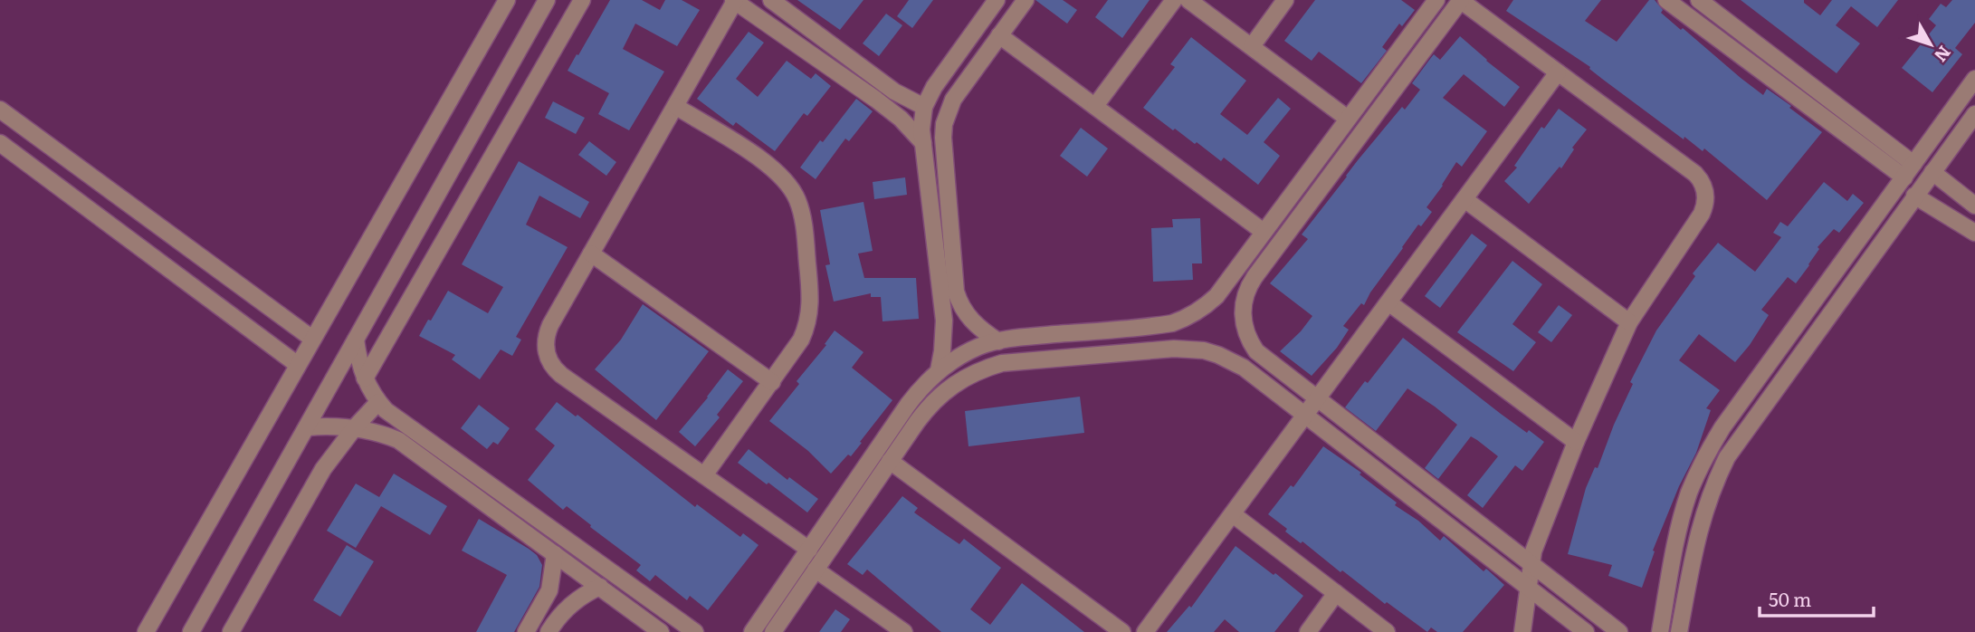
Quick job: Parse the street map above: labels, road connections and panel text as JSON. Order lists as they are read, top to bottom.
{
  "scale_bar": "50 m",
  "north": "bottom right"
}
